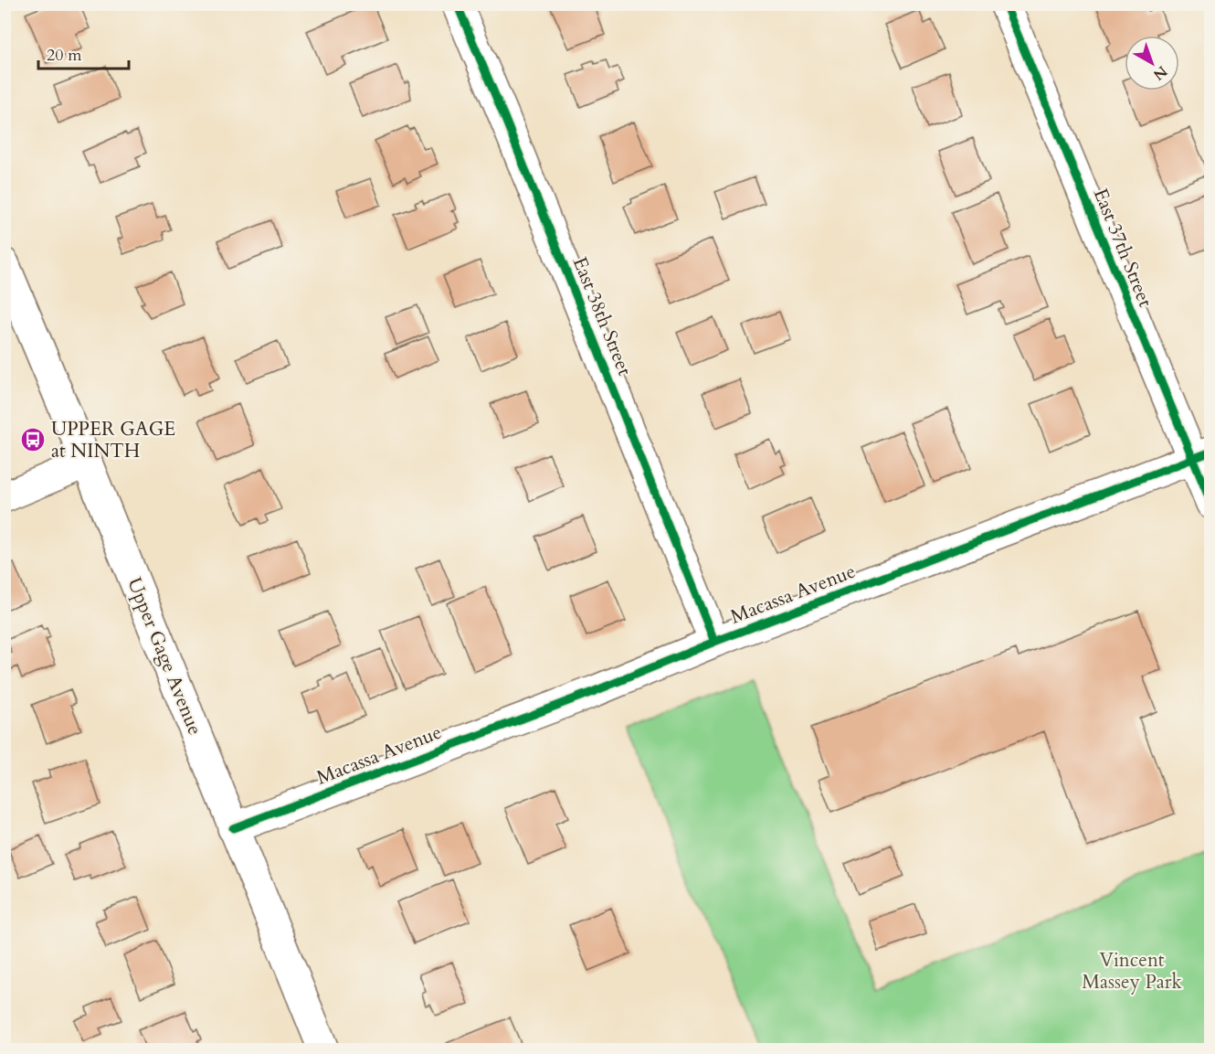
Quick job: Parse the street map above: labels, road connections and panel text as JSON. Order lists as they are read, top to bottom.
{
  "streets": {
    "street": [
      "East 37th Street",
      "East 38th Street",
      "Macassa Avenue",
      "Upper Gage Avenue"
    ]
  },
  "crossings": [
    ["East 37th Street", "Macassa Avenue"],
    ["East 38th Street", "Macassa Avenue"],
    ["Macassa Avenue", "Upper Gage Avenue"]
  ],
  "parks": ["Vincent Massey Park"],
  "places": {
    "bus stop": ["UPPER GAGE at NINTH"]
  },
  "scale_bar": "20 m",
  "north": "bottom right"
}
